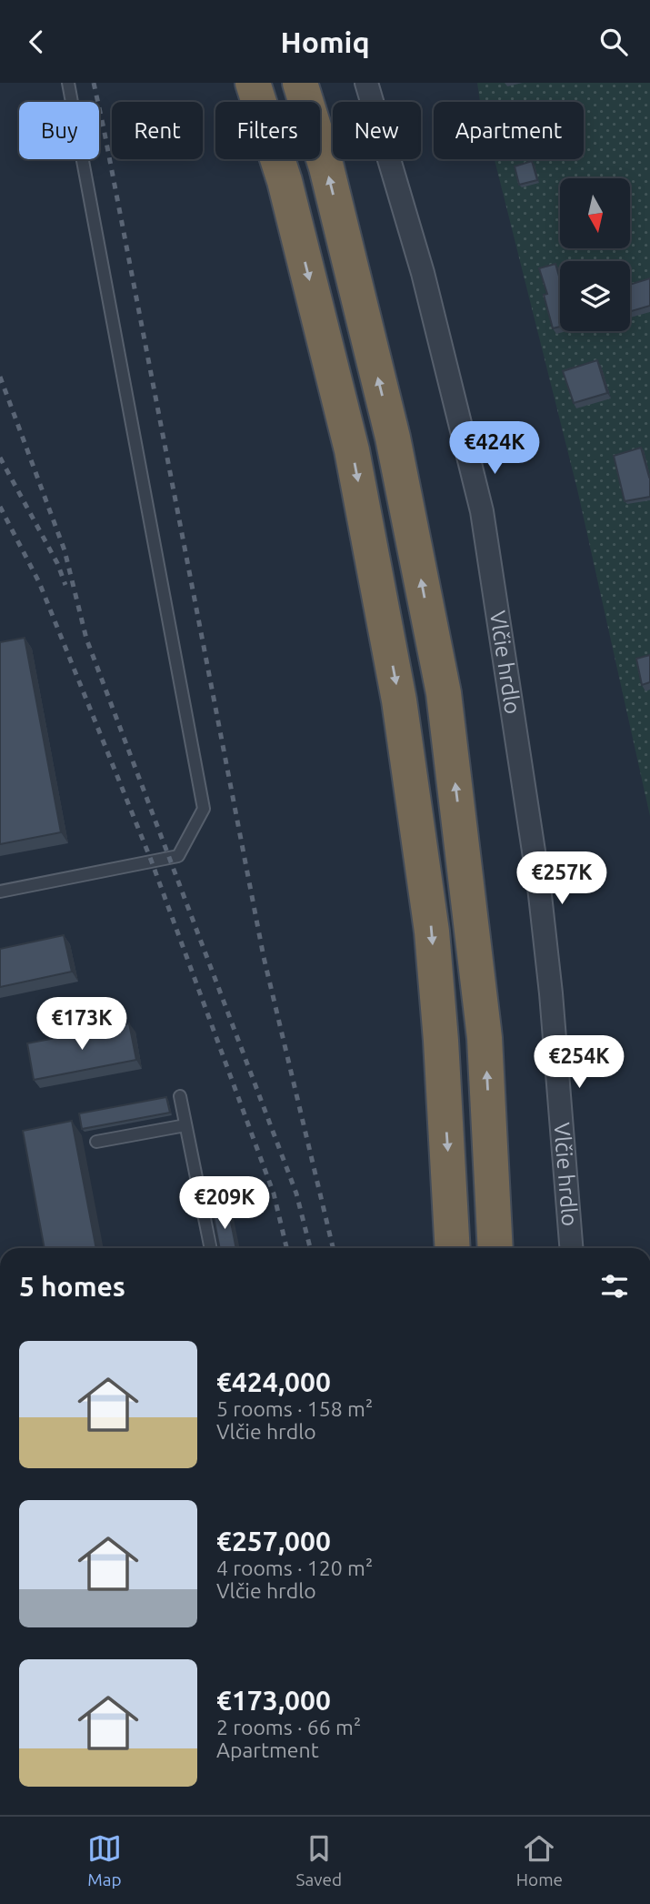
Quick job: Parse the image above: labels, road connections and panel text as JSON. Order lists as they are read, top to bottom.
{
  "streets": {
    "street": ["Vlčie hrdlo"]
  },
  "north": "bottom",
  "page": {
    "header": "Homiq",
    "chip": [
      "Buy",
      "Rent",
      "Filters",
      "New",
      "Apartment"
    ],
    "price": [
      "€424K",
      "€257K",
      "€173K",
      "€254K",
      "€209K"
    ],
    "heading": "5 homes",
    "list": [
      {
        "name": "€424,000",
        "note": "5 rooms · 158 m² · Vlčie hrdlo"
      },
      {
        "name": "€257,000",
        "note": "4 rooms · 120 m² · Vlčie hrdlo"
      },
      {
        "name": "€173,000",
        "note": "2 rooms · 66 m² · Apartment"
      }
    ],
    "tabs": ["Map", "Saved", "Home"]
  }
}
